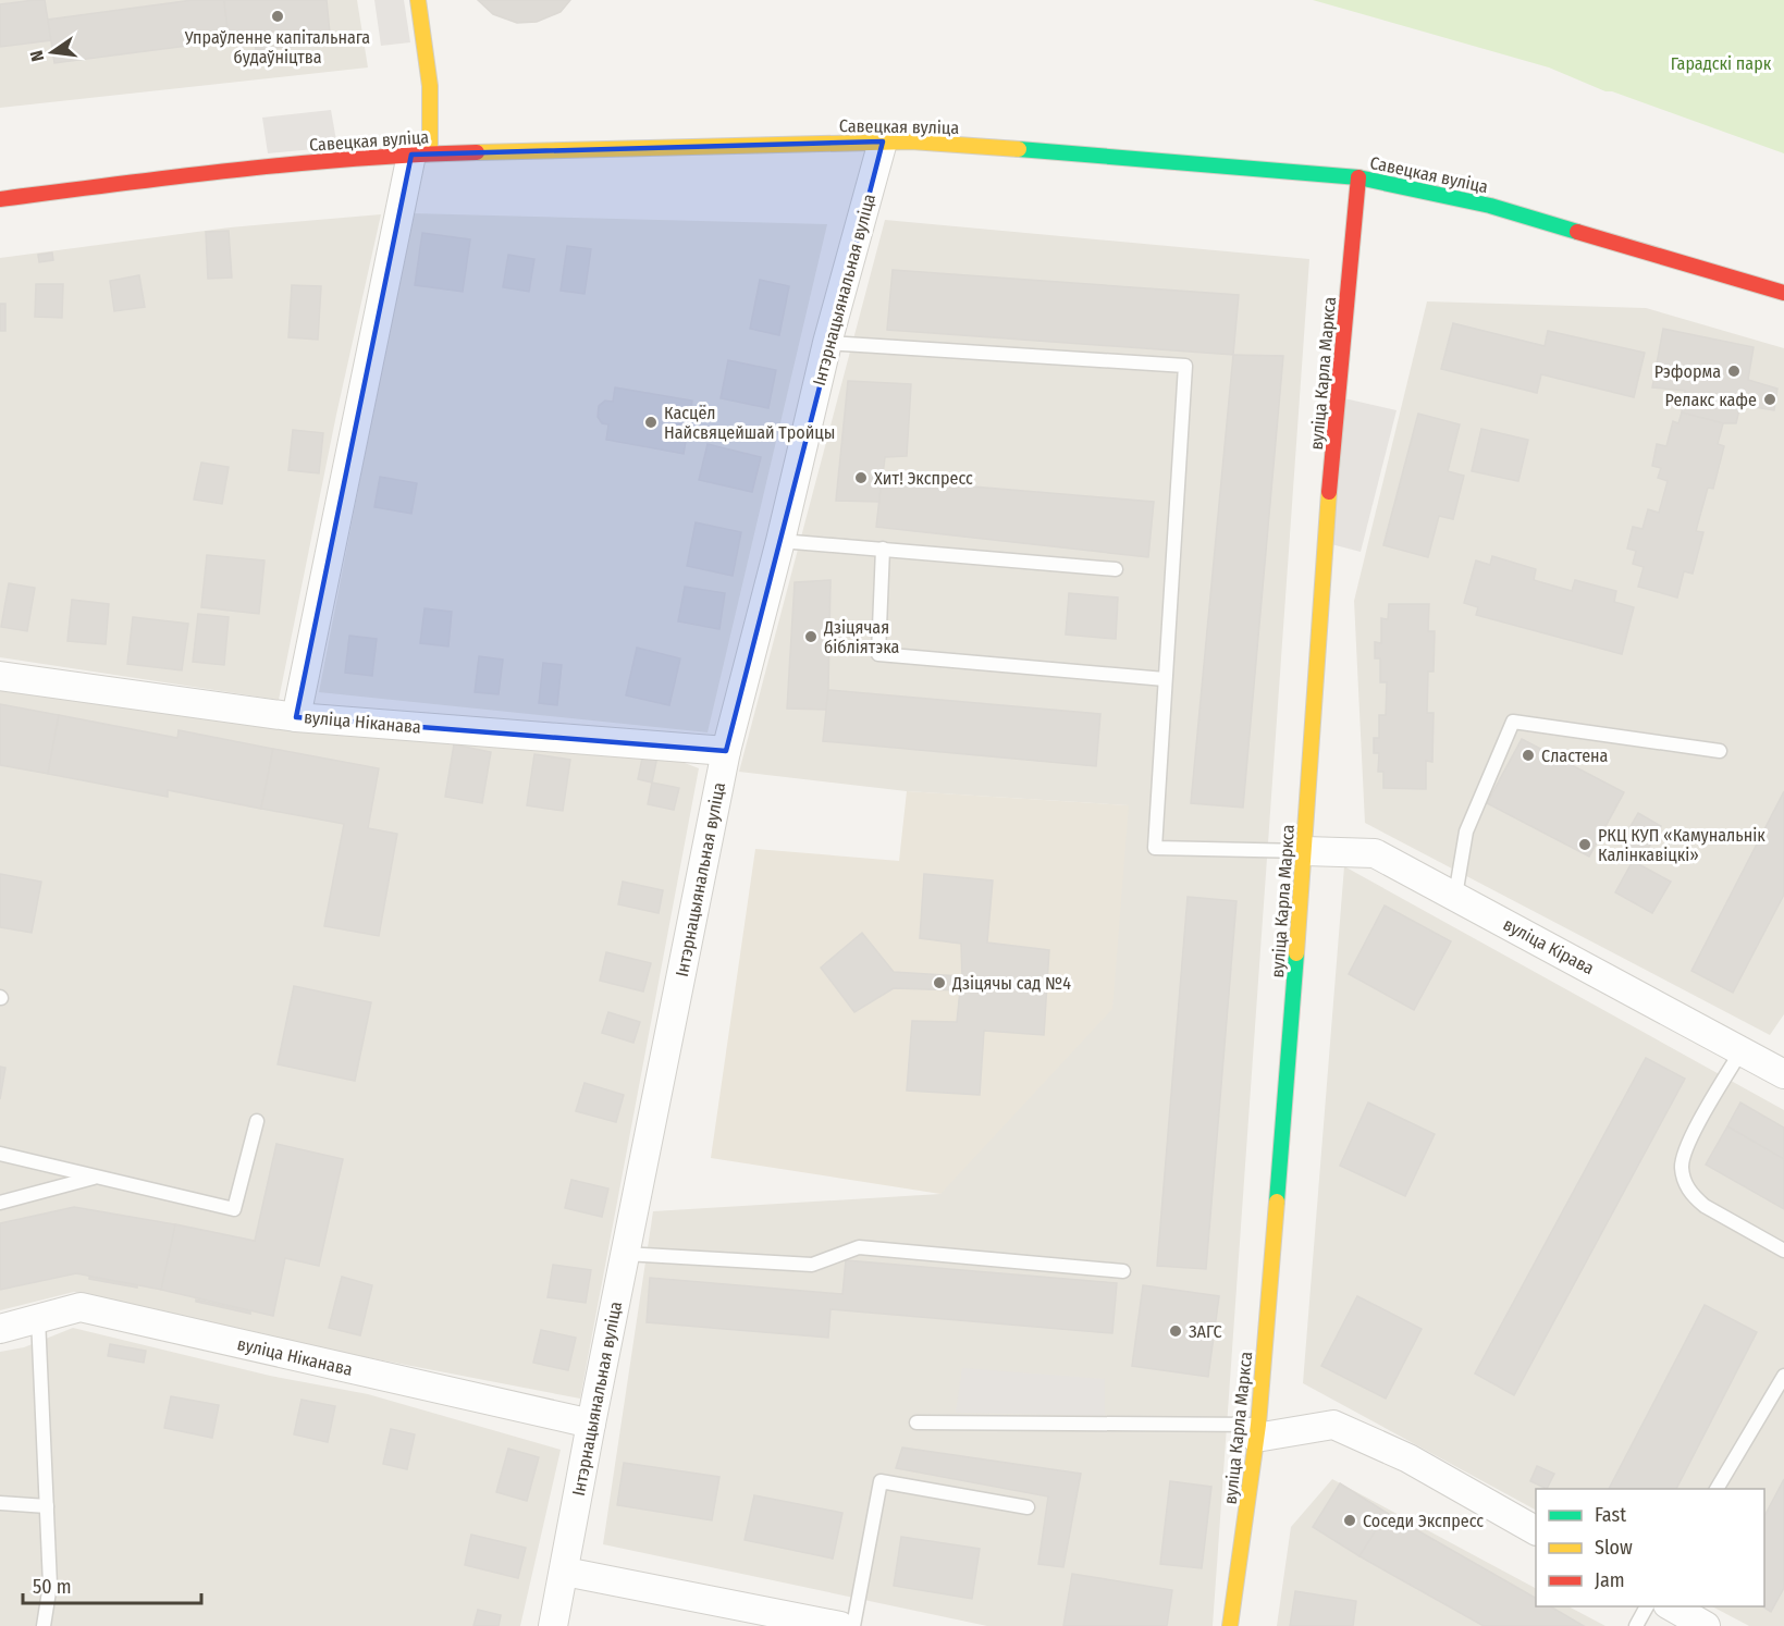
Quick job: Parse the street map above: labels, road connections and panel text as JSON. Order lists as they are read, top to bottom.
{
  "streets": {
    "main road": ["Савецкая вуліца", "вуліца Карла Маркса"],
    "street": ["Інтэрнацыянальная вуліца", "вуліца Ніканава", "вуліца Кірава"]
  },
  "crossings": [
    ["Савецкая вуліца", "Інтэрнацыянальная вуліца"],
    ["Савецкая вуліца", "вуліца Карла Маркса"],
    ["Інтэрнацыянальная вуліца", "вуліца Ніканава"],
    ["вуліца Карла Маркса", "вуліца Кірава"]
  ],
  "parks": ["Гарадскі парк"],
  "places": [
    "Упраўленне капітальнага будаўніцтва",
    "Рэформа",
    "Релакс кафе",
    "Касцёл Найсвяцейшай Тройцы",
    "Хит! Экспресс",
    "Дзіцячая бібліятэка",
    "Сластена",
    "РКЦ КУП «Камунальнік Калінкавіцкі»",
    "Дзіцячы сад №4",
    "ЗАГС",
    "Соседи Экспресс"
  ],
  "legend": ["Fast", "Slow", "Jam"],
  "scale_bar": "50 m",
  "north": "left"
}
